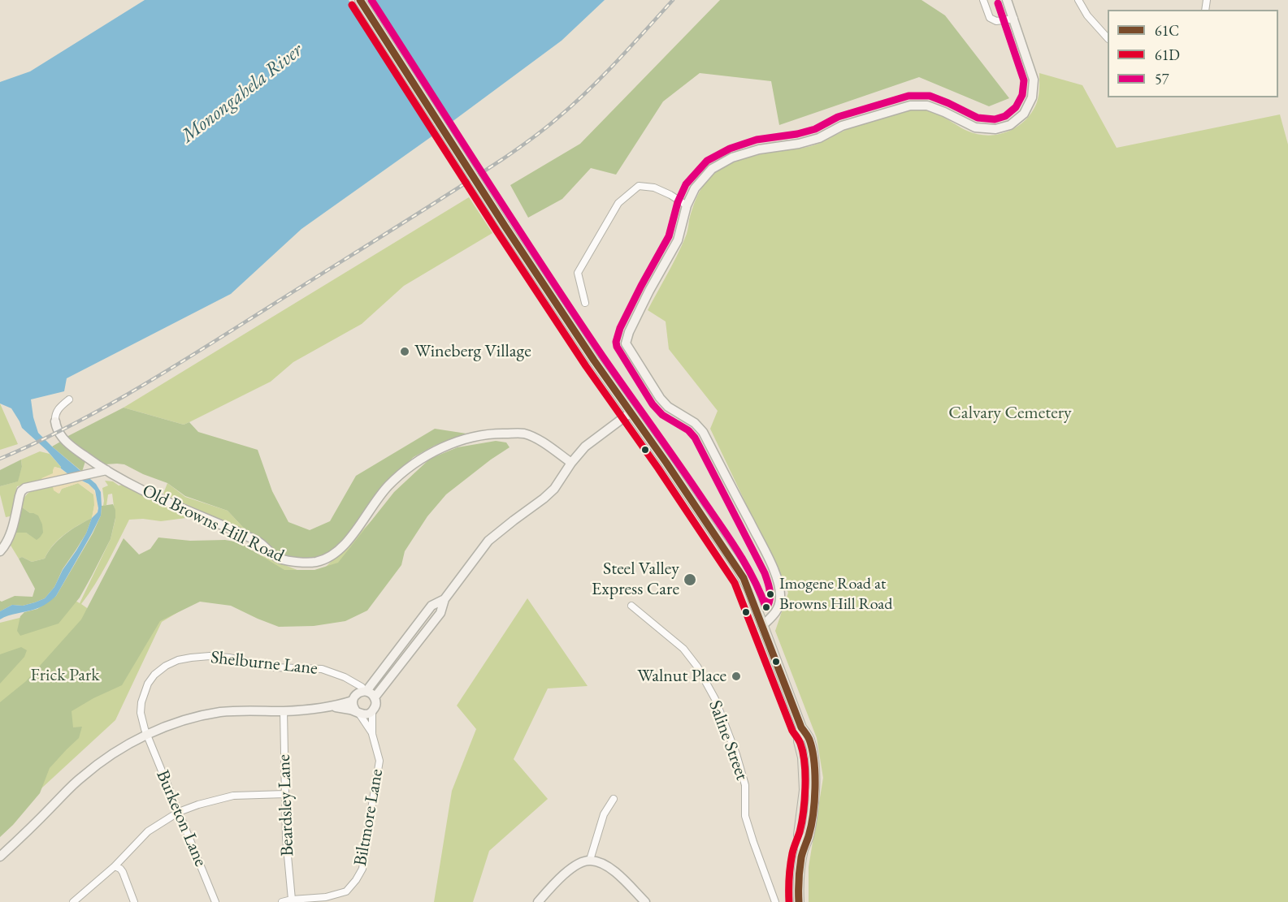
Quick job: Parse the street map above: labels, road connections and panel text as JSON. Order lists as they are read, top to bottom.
{
  "streets": {
    "street": [
      "Old Browns Hill Road",
      "Shelburne Lane",
      "Saline Street",
      "Beardsley Lane",
      "Biltmore Lane",
      "Burketon Lane"
    ]
  },
  "crossings": [
    ["Shelburne Lane", "Burketon Lane"],
    ["Beardsley Lane", "Biltmore Lane"]
  ],
  "water": ["Monongahela River"],
  "parks": ["Calvary Cemetery", "Frick Park"],
  "places": [
    "Wineberg Village",
    "Steel Valley Express Care",
    "Imogene Road at Browns Hill Road",
    "Walnut Place"
  ],
  "lines": ["transit line 61C", "transit line 57", "transit line 61D"],
  "legend": ["61C", "61D", "57"]
}
